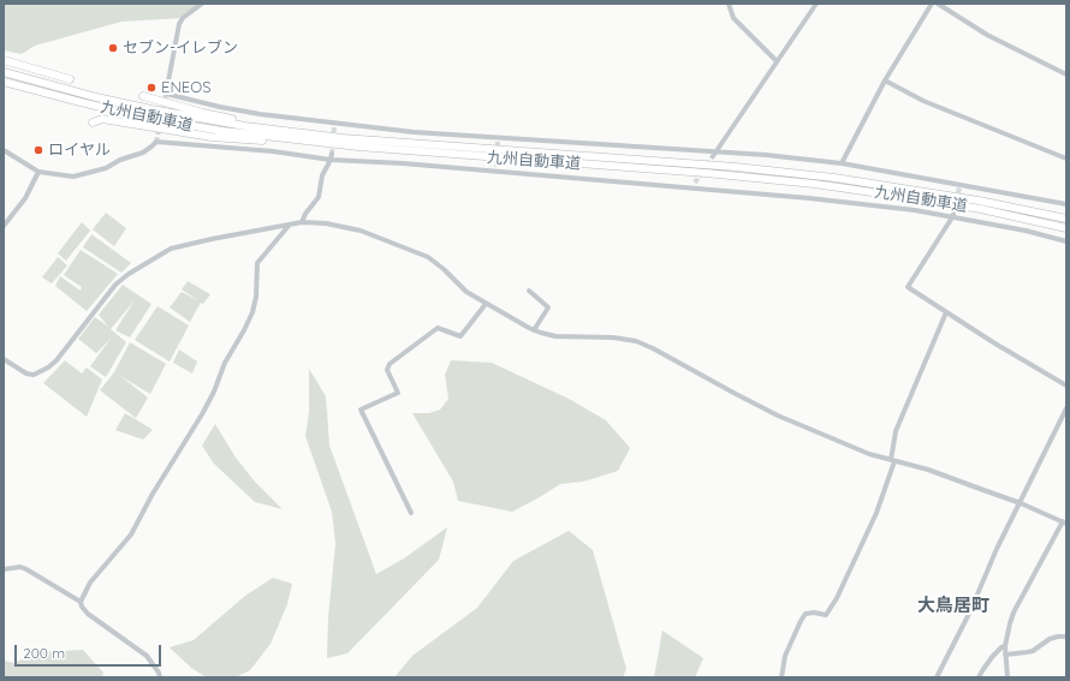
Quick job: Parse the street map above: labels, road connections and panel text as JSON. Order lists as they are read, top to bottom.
{
  "streets": {
    "highway": ["九州自動車道"]
  },
  "districts": ["大鳥居町"],
  "places": ["セブン-イレブン", "ENEOS", "ロイヤル"],
  "scale_bar": "200 m"
}
